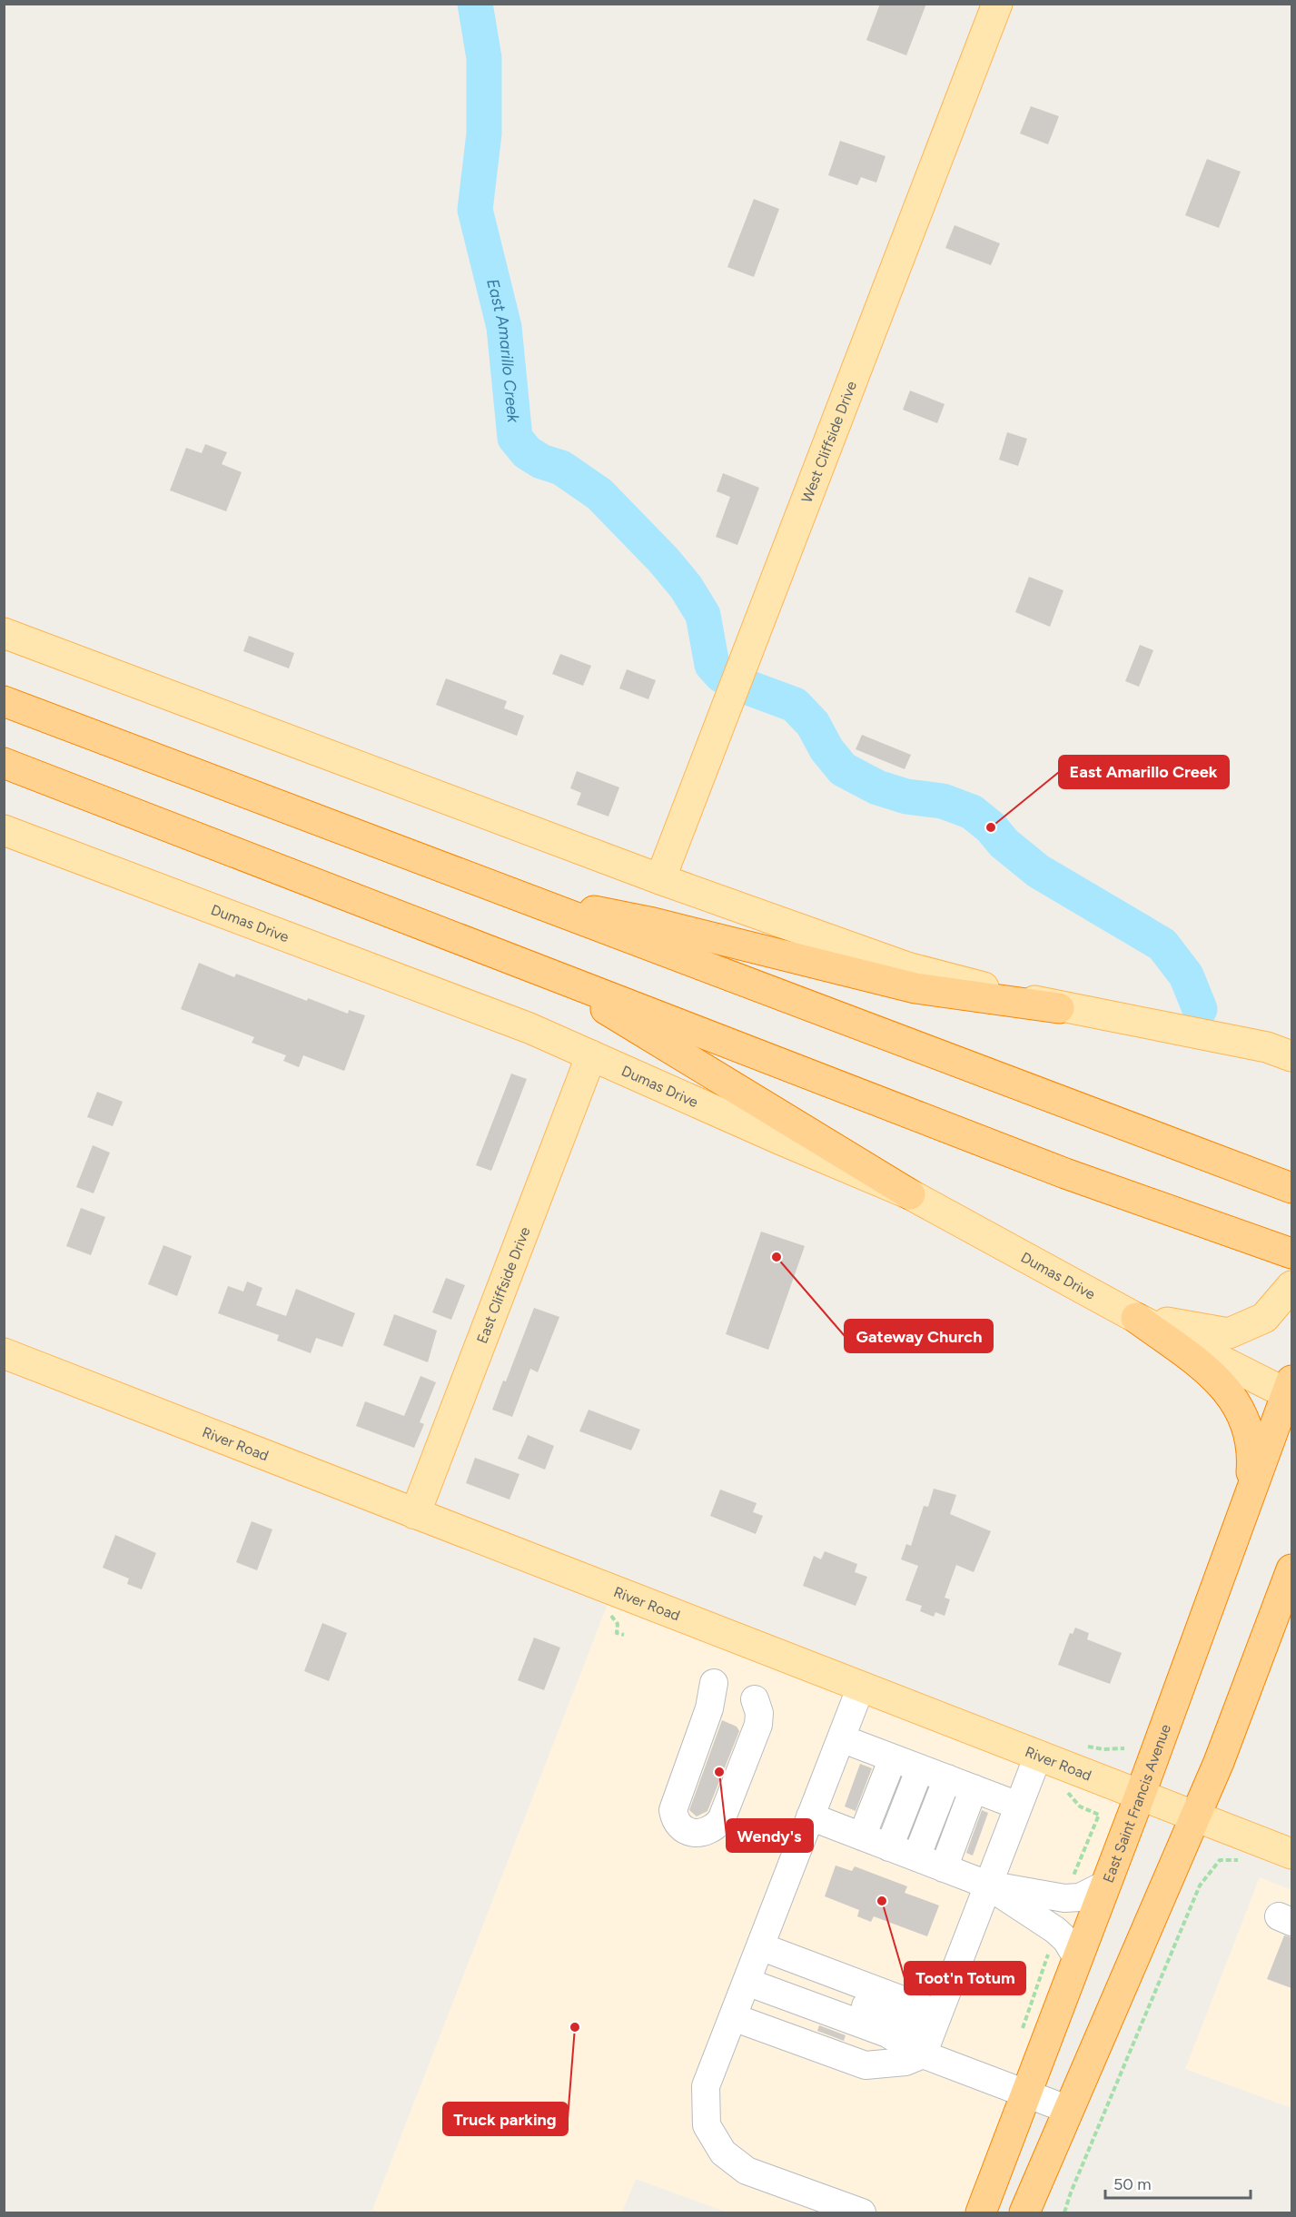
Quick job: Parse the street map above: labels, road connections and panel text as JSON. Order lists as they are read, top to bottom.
{
  "streets": {
    "highway": ["East Saint Francis Avenue"],
    "main road": [
      "West Cliffside Drive",
      "Dumas Drive",
      "East Cliffside Drive",
      "River Road"
    ]
  },
  "crossings": [
    ["Dumas Drive", "East Cliffside Drive"],
    ["Dumas Drive", "East Saint Francis Avenue"],
    ["East Cliffside Drive", "River Road"],
    ["River Road", "East Saint Francis Avenue"]
  ],
  "water": ["East Amarillo Creek"],
  "places": [
    "East Amarillo Creek",
    "Gateway Church",
    "Wendy's",
    "Toot'n Totum",
    "Truck parking"
  ],
  "scale_bar": "50 m"
}
